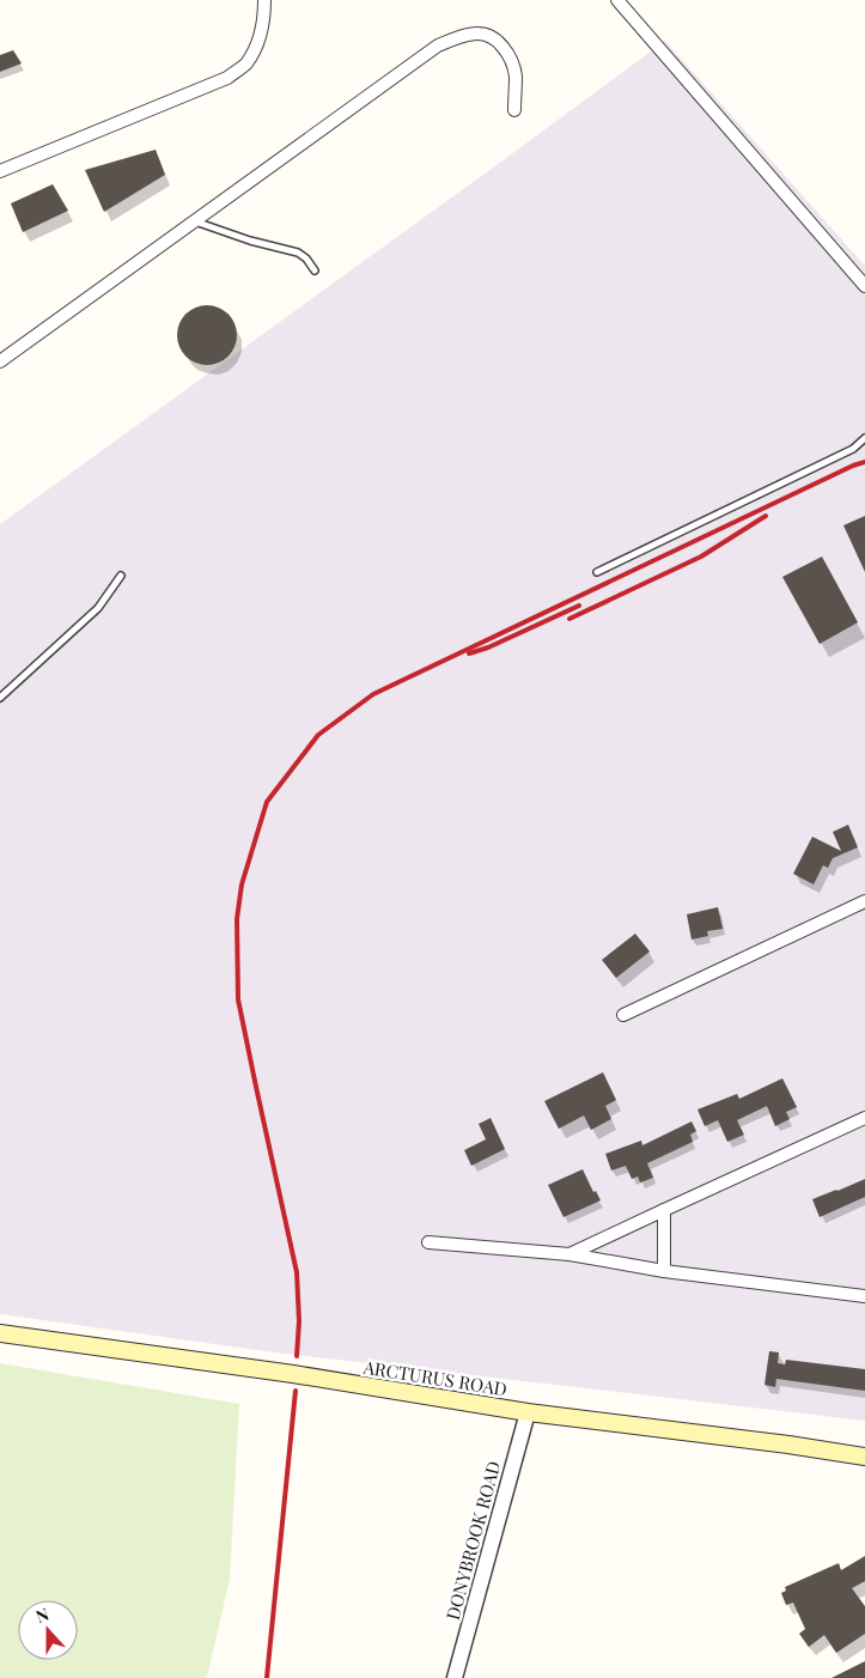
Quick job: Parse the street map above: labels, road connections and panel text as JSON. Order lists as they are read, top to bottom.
{
  "streets": {
    "main road": ["ARCTURUS ROAD"],
    "street": ["DONYBROOK ROAD"]
  },
  "crossings": [
    ["ARCTURUS ROAD", "DONYBROOK ROAD"]
  ],
  "north": "top"
}
